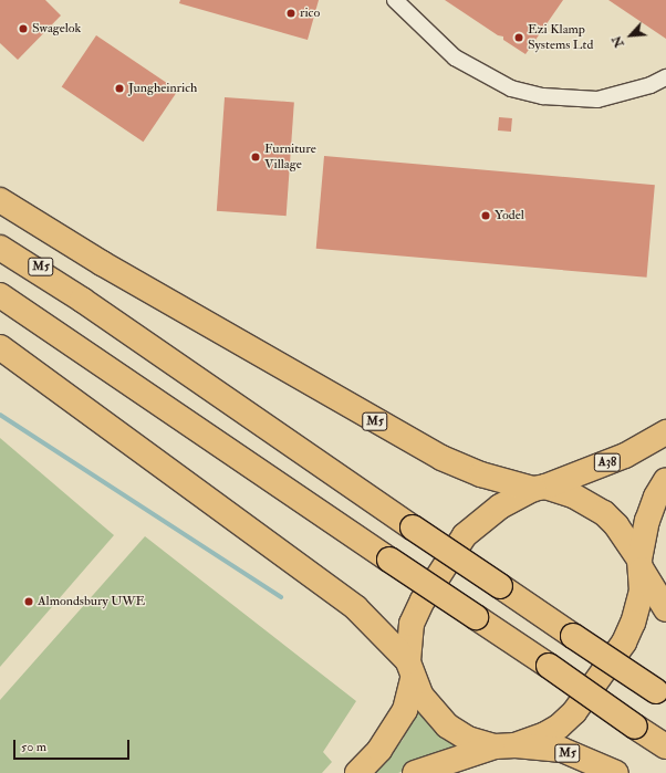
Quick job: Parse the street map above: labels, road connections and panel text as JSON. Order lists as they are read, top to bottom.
{
  "streets": {
    "main road": ["M5", "A38"]
  },
  "crossings": [
    ["M5", "A38"]
  ],
  "places": [
    "rico",
    "Swagelok",
    "Ezi Klamp Systems Ltd",
    "Jungheinrich",
    "Furniture Village",
    "Yodel",
    "Almondsbury UWE"
  ],
  "scale_bar": "50 m",
  "north": "bottom left"
}
